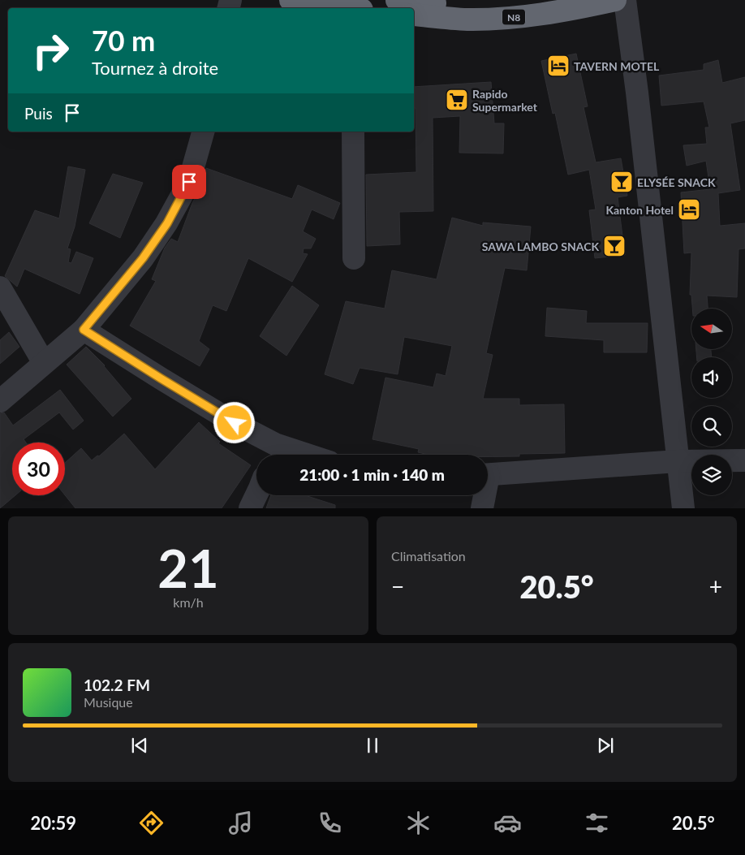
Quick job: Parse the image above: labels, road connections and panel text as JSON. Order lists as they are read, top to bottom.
{
  "streets": {
    "highway": ["N8"]
  },
  "places": {
    "hotel": ["TAVERN MOTEL", "Kanton Hotel"],
    "supermarket": ["Rapido Supermarket"],
    "bar": ["ELYSÉE SNACK", "SAWA LAMBO SNACK"]
  },
  "north": "left",
  "page": {
    "turn": ["70 m", "Tournez à droite"],
    "then": "Puis",
    "limit": "30",
    "trip": "21:00 · 1 min · 140 m",
    "tile": [
      ["21", "km/h"],
      "Climatisation"
    ],
    "heat": ["−", "20.5°", "+"],
    "song": ["102.2 FM", "Musique"],
    "tabs": ["20:59", "20.5°"]
  }
}
